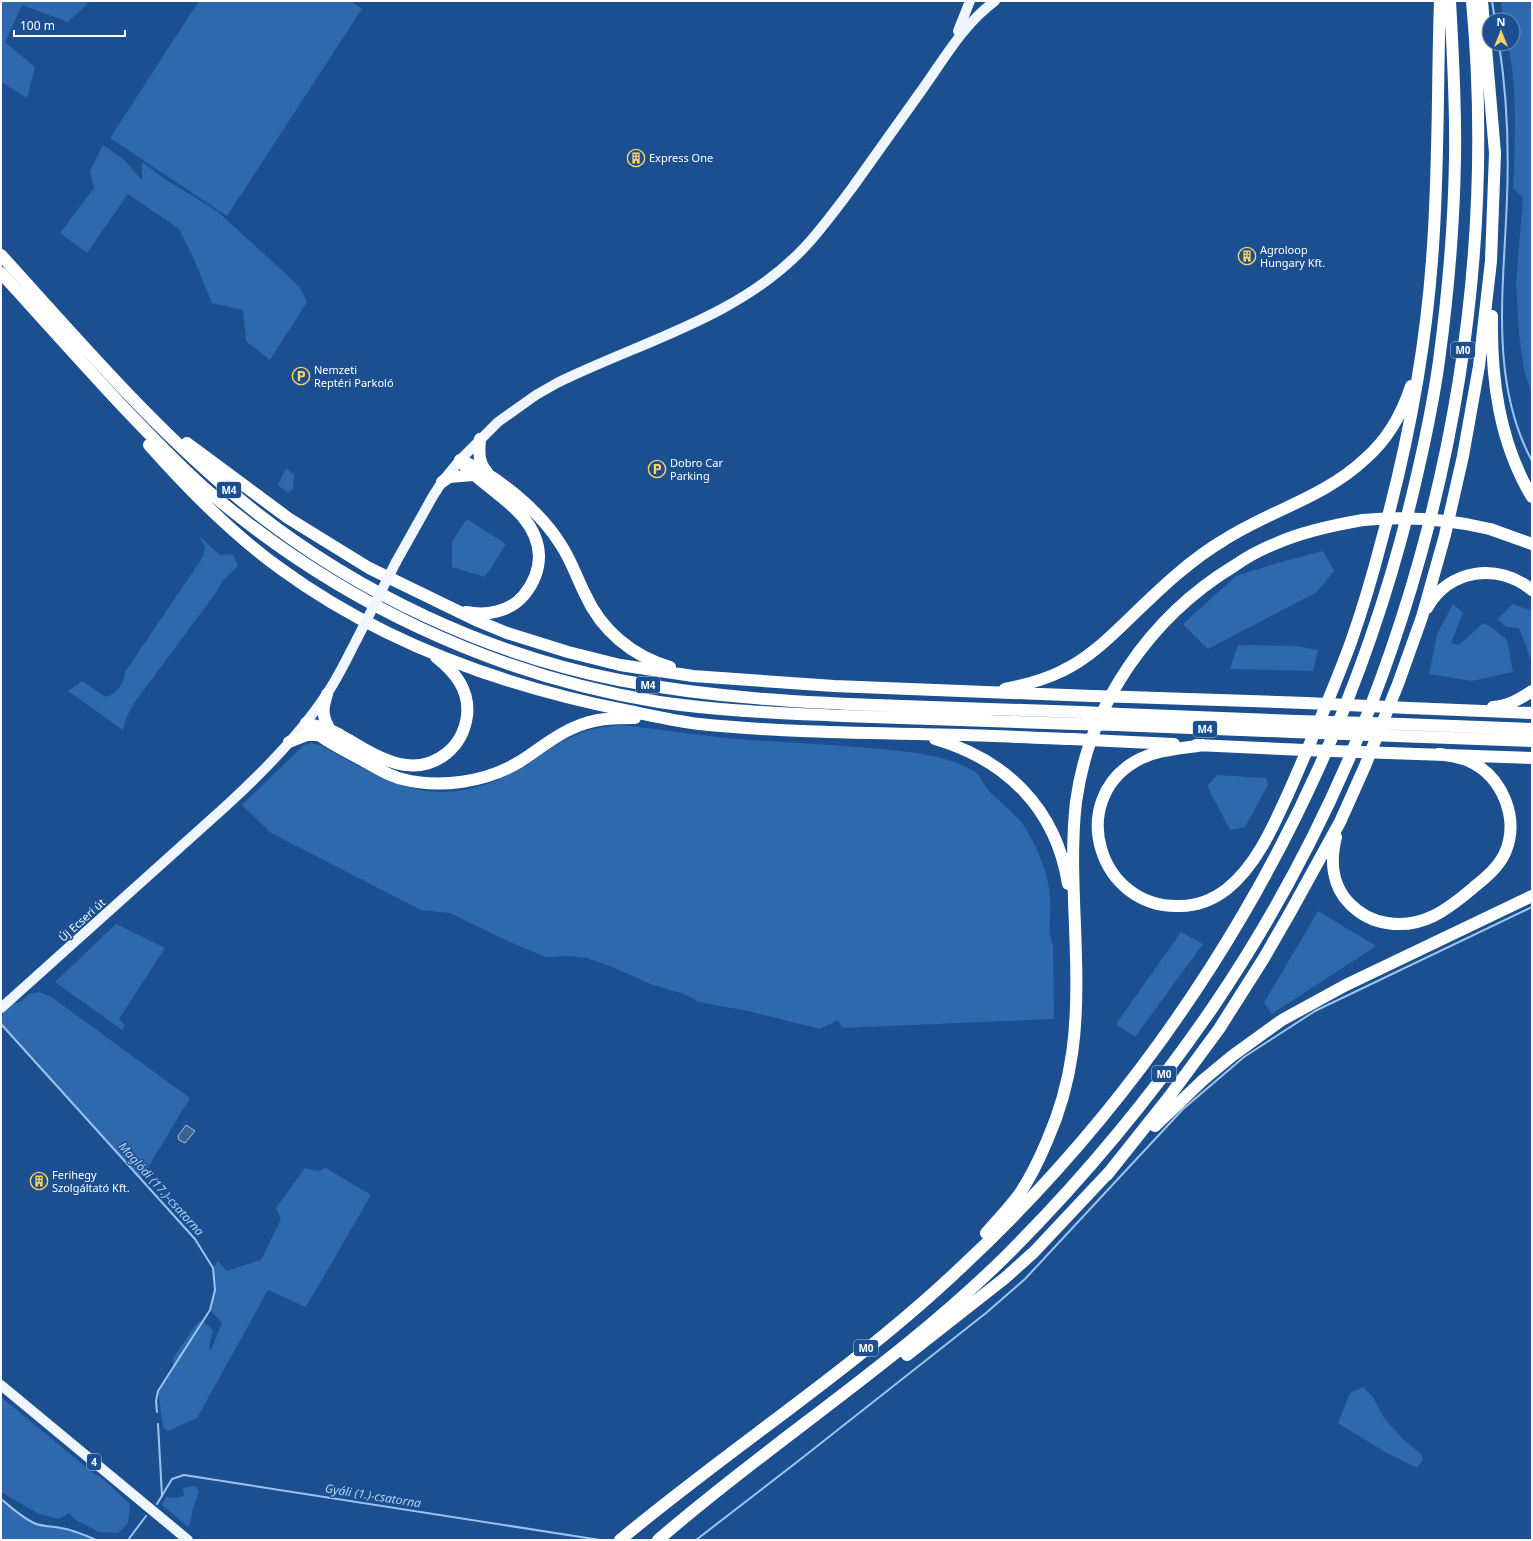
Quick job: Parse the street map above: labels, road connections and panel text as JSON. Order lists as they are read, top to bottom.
{
  "streets": {
    "highway": ["M0", "M4"],
    "main road": ["Új Ecseri út", "4"]
  },
  "water": ["Maglódi (17.)-csatorna", "Gyáli (1.)-csatorna"],
  "places": {
    "building": ["Express One", "Agroloop Hungary Kft.", "Ferihegy Szolgáltató Kft."],
    "parking": ["Nemzeti Reptéri Parkoló", "Dobro Car Parking"]
  },
  "scale_bar": "100 m",
  "north": "top"
}
